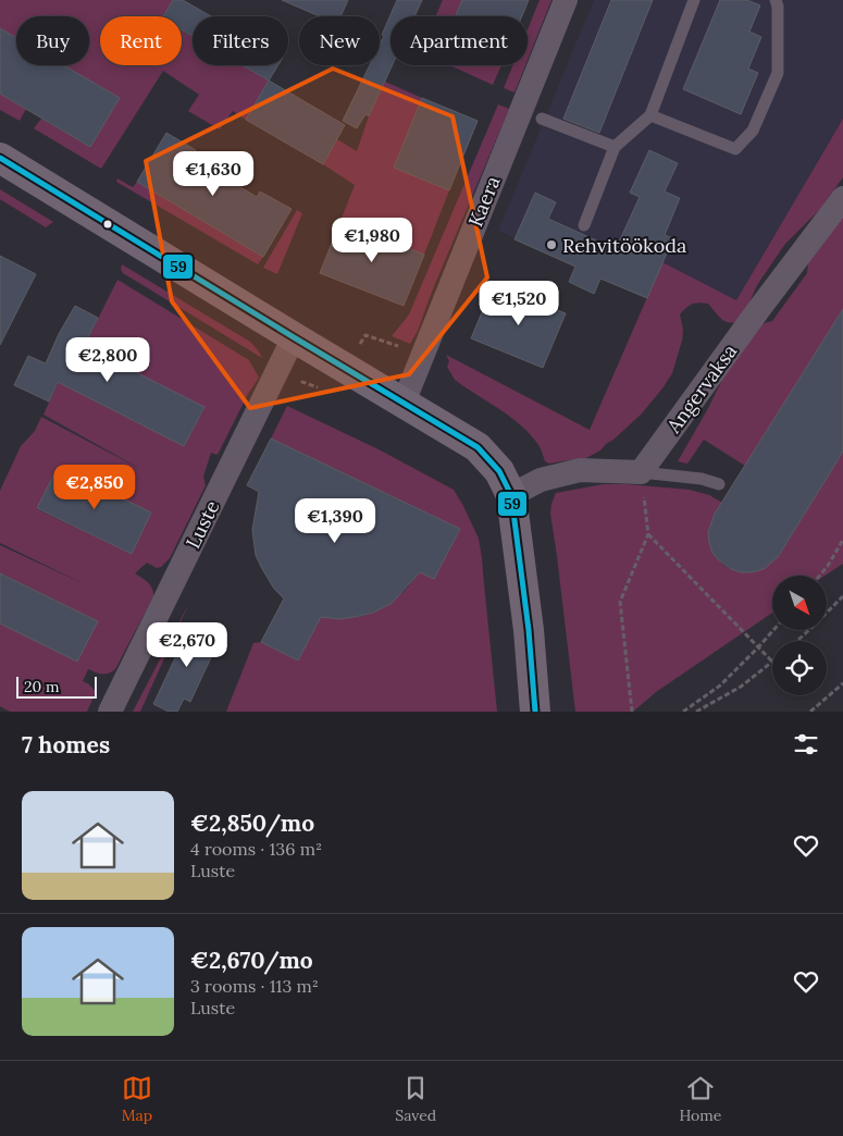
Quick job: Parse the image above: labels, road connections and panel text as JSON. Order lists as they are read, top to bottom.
{
  "streets": {
    "street": ["Kaera", "Angervaksa", "Luste"]
  },
  "places": ["Rehvitöökoda"],
  "lines": ["transit line 59"],
  "scale_bar": "20 m",
  "north": "bottom right",
  "page": {
    "chip": [
      "Buy",
      "Rent",
      "Filters",
      "New",
      "Apartment"
    ],
    "price": [
      "€1,630",
      "€1,980",
      "€1,520",
      "€2,800",
      "€2,850",
      "€1,390",
      "€2,670"
    ],
    "scale": "20 m",
    "heading": "7 homes",
    "list": [
      {
        "name": "€2,850/mo",
        "note": "4 rooms · 136 m² · Luste"
      },
      {
        "name": "€2,670/mo",
        "note": "3 rooms · 113 m² · Luste"
      }
    ],
    "tabs": ["Map", "Saved", "Home"]
  }
}
